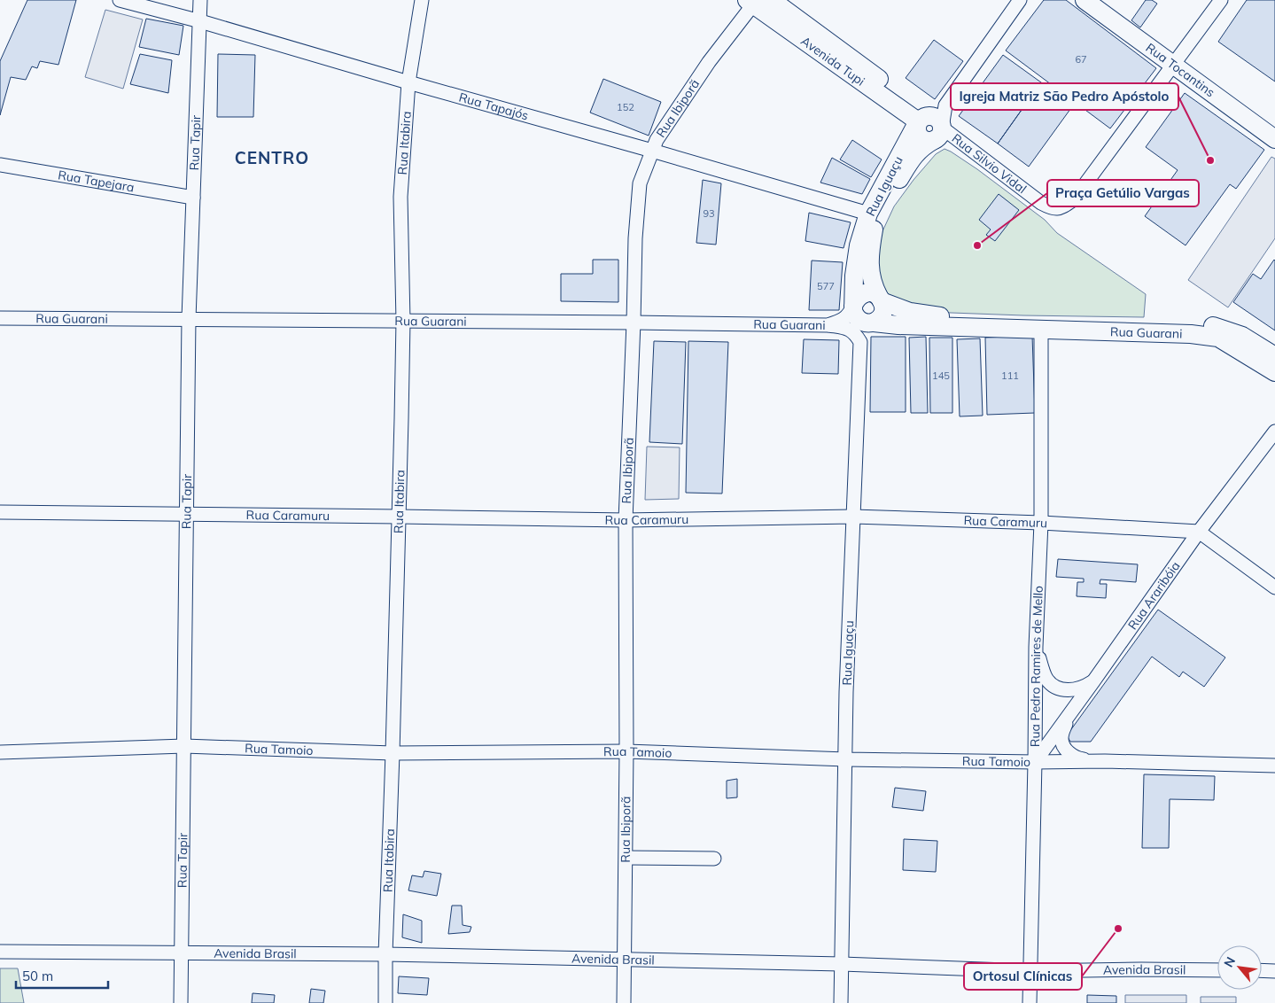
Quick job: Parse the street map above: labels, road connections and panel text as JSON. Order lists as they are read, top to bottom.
{
  "streets": {
    "main road": [
      "Avenida Tupi",
      "Rua Tocantins",
      "Rua Iguaçu",
      "Rua Guarani"
    ],
    "street": [
      "Rua Tapajós",
      "Rua Ibiporã",
      "Rua Tapir",
      "Rua Itabira",
      "Rua Silvio Vidal",
      "Rua Tapejara",
      "Rua Caramuru",
      "Rua Araribóia",
      "Rua Pedro Ramires de Mello",
      "Rua Tamoio",
      "Avenida Brasil"
    ]
  },
  "crossings": [
    ["Avenida Tupi", "Rua Ibiporã"],
    ["Avenida Tupi", "Rua Iguaçu"],
    ["Rua Tocantins", "Rua Silvio Vidal"],
    ["Rua Tapajós", "Rua Ibiporã"],
    ["Rua Tapajós", "Rua Tapir"],
    ["Rua Tapajós", "Rua Itabira"],
    ["Rua Tapajós", "Rua Iguaçu"],
    ["Rua Ibiporã", "Rua Guarani"],
    ["Rua Ibiporã", "Rua Caramuru"],
    ["Rua Ibiporã", "Rua Tamoio"],
    ["Rua Ibiporã", "Avenida Brasil"],
    ["Rua Tapir", "Rua Tapejara"],
    ["Rua Tapir", "Rua Guarani"],
    ["Rua Tapir", "Rua Caramuru"],
    ["Rua Tapir", "Rua Tamoio"],
    ["Rua Tapir", "Avenida Brasil"],
    ["Rua Itabira", "Rua Guarani"],
    ["Rua Itabira", "Rua Caramuru"],
    ["Rua Itabira", "Rua Tamoio"],
    ["Rua Itabira", "Avenida Brasil"],
    ["Rua Silvio Vidal", "Rua Iguaçu"],
    ["Rua Iguaçu", "Rua Guarani"],
    ["Rua Iguaçu", "Rua Caramuru"],
    ["Rua Iguaçu", "Rua Tamoio"],
    ["Rua Iguaçu", "Avenida Brasil"],
    ["Rua Guarani", "Rua Pedro Ramires de Mello"],
    ["Rua Caramuru", "Rua Araribóia"],
    ["Rua Caramuru", "Rua Pedro Ramires de Mello"],
    ["Rua Araribóia", "Rua Pedro Ramires de Mello"],
    ["Rua Araribóia", "Rua Tamoio"],
    ["Rua Pedro Ramires de Mello", "Rua Tamoio"],
    ["Rua Pedro Ramires de Mello", "Avenida Brasil"]
  ],
  "districts": ["CENTRO"],
  "places": ["Igreja Matriz São Pedro Apóstolo", "Praça Getúlio Vargas", "Ortosul Clínicas"],
  "house_numbers": [
    "67",
    "152",
    "93",
    "577",
    "145",
    "111"
  ],
  "scale_bar": "50 m",
  "north": "top left"
}
